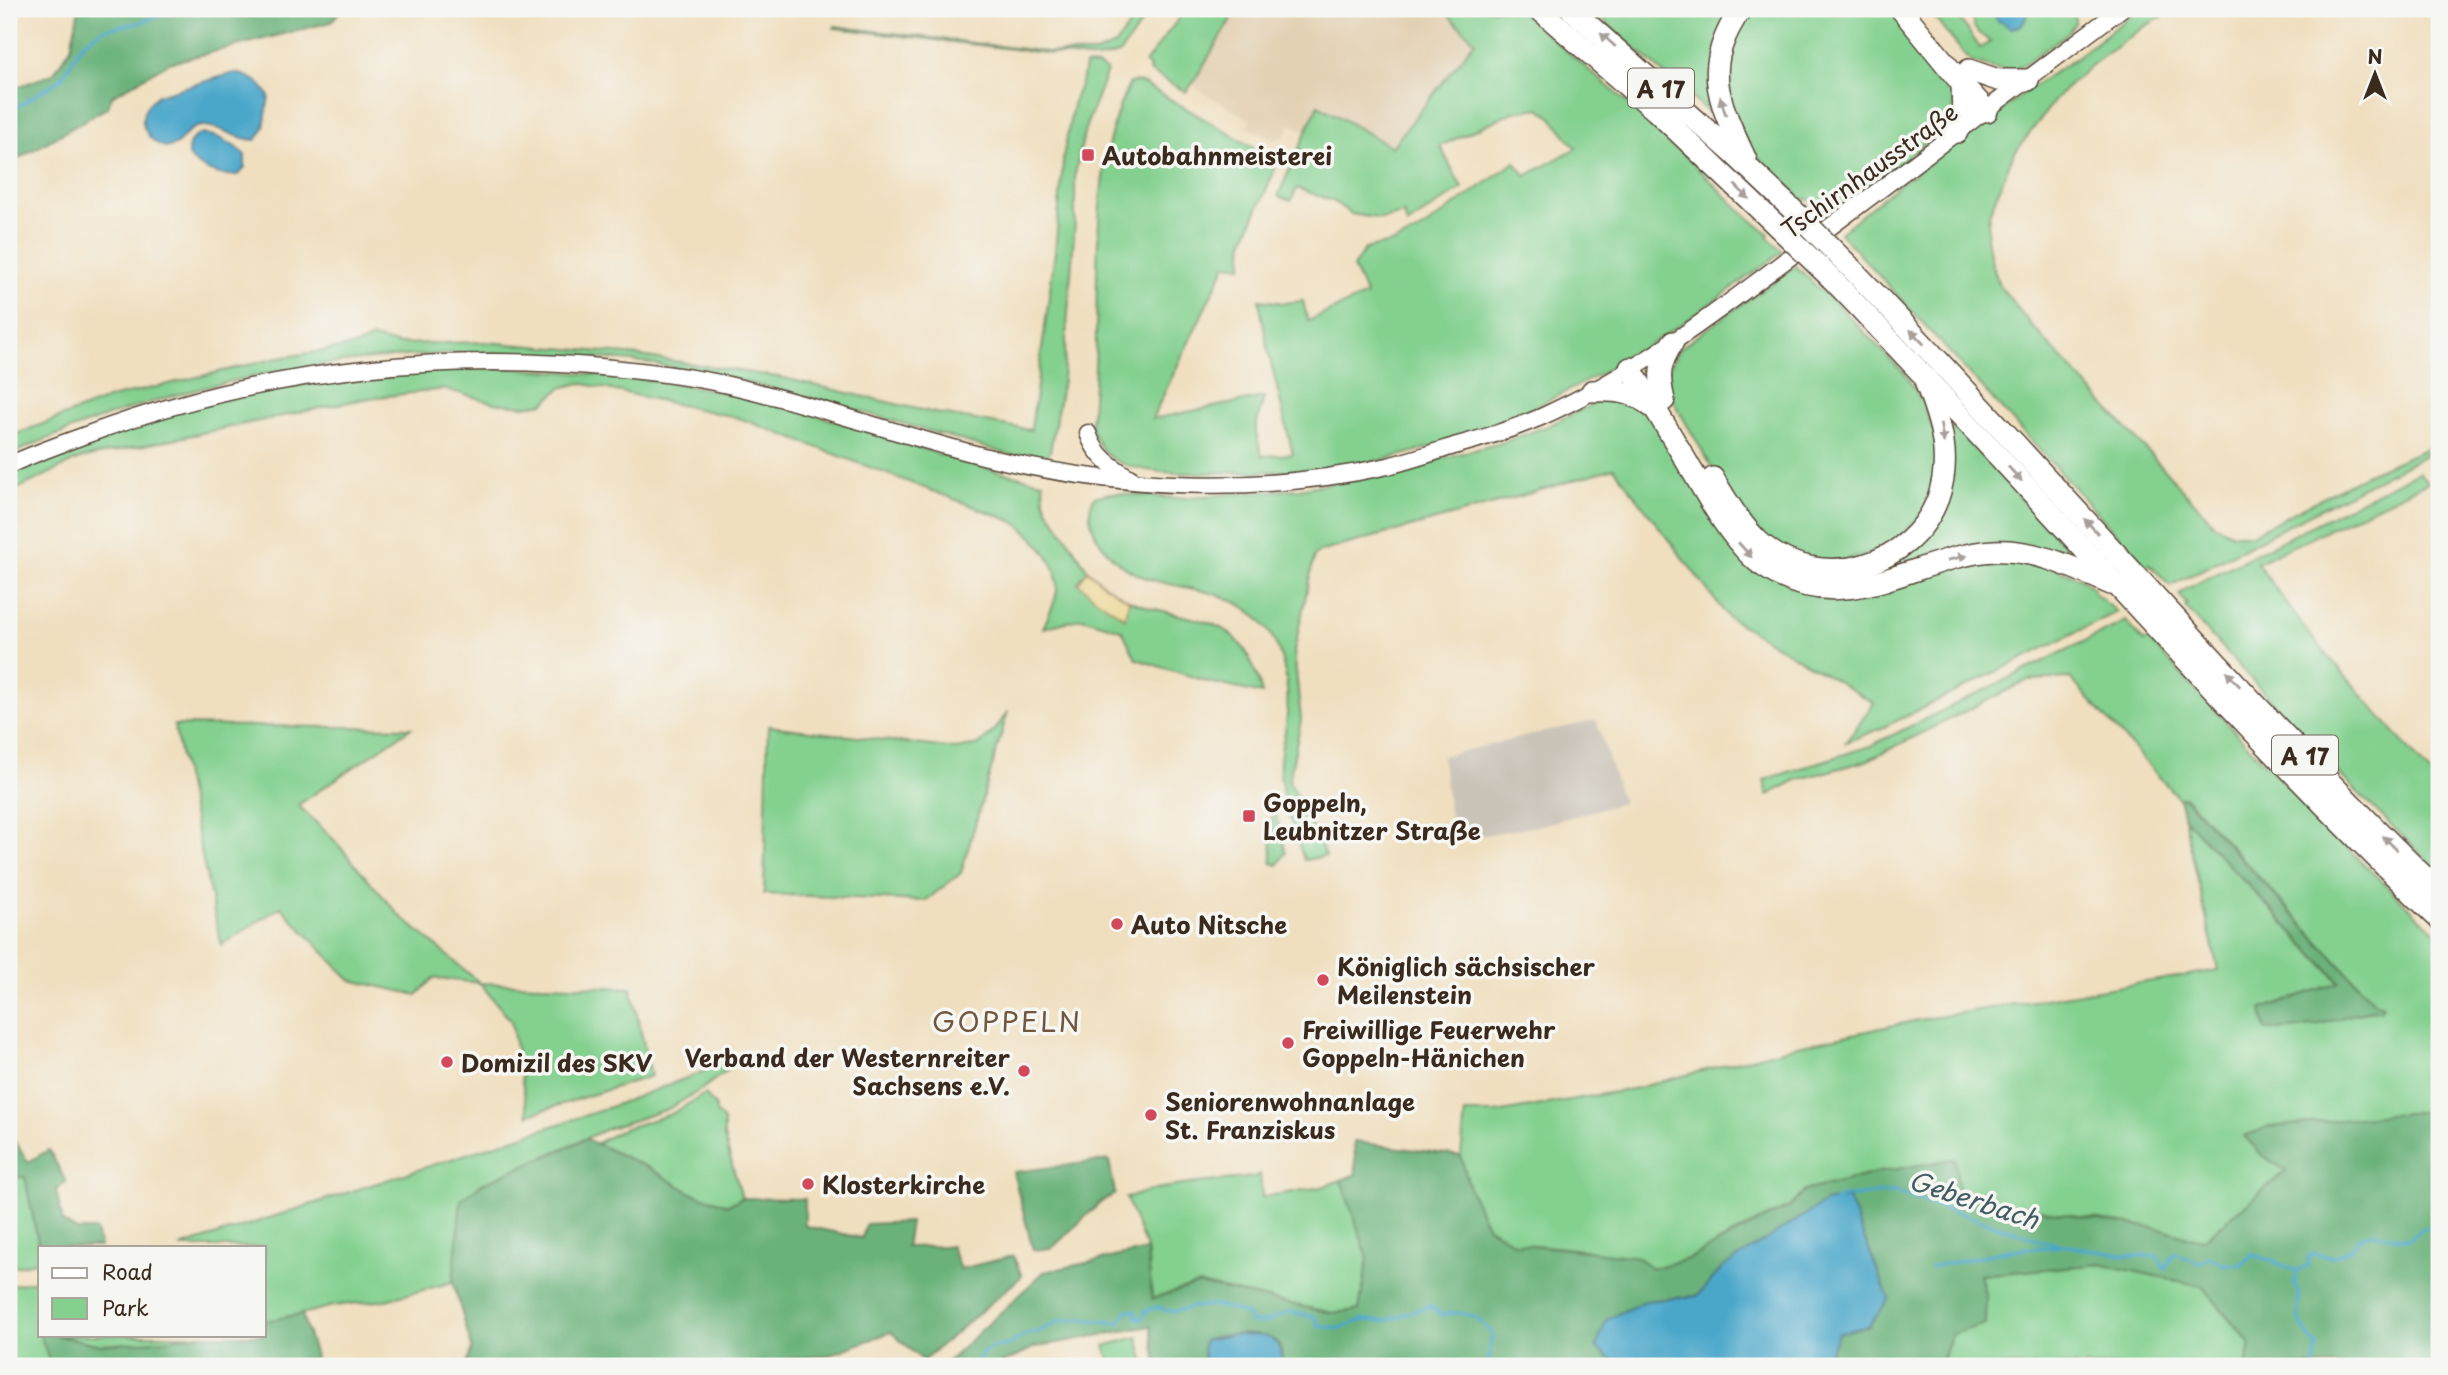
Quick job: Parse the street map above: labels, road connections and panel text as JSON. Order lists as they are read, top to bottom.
{
  "streets": {
    "highway": ["A 17"],
    "main road": ["Tschirnhausstraße"]
  },
  "districts": ["GOPPELN"],
  "water": ["Geberbach"],
  "places": {
    "transit": ["Autobahnmeisterei", "Goppeln, Leubnitzer Straße"],
    "other": [
      "Auto Nitsche",
      "Königlich sächsischer Meilenstein",
      "Freiwillige Feuerwehr Goppeln-Hänichen",
      "Domizil des SKV",
      "Verband der Westernreiter Sachsens e.V.",
      "Seniorenwohnanlage St. Franziskus",
      "Klosterkirche"
    ]
  },
  "legend": ["Road", "Park"],
  "north": "top"
}
